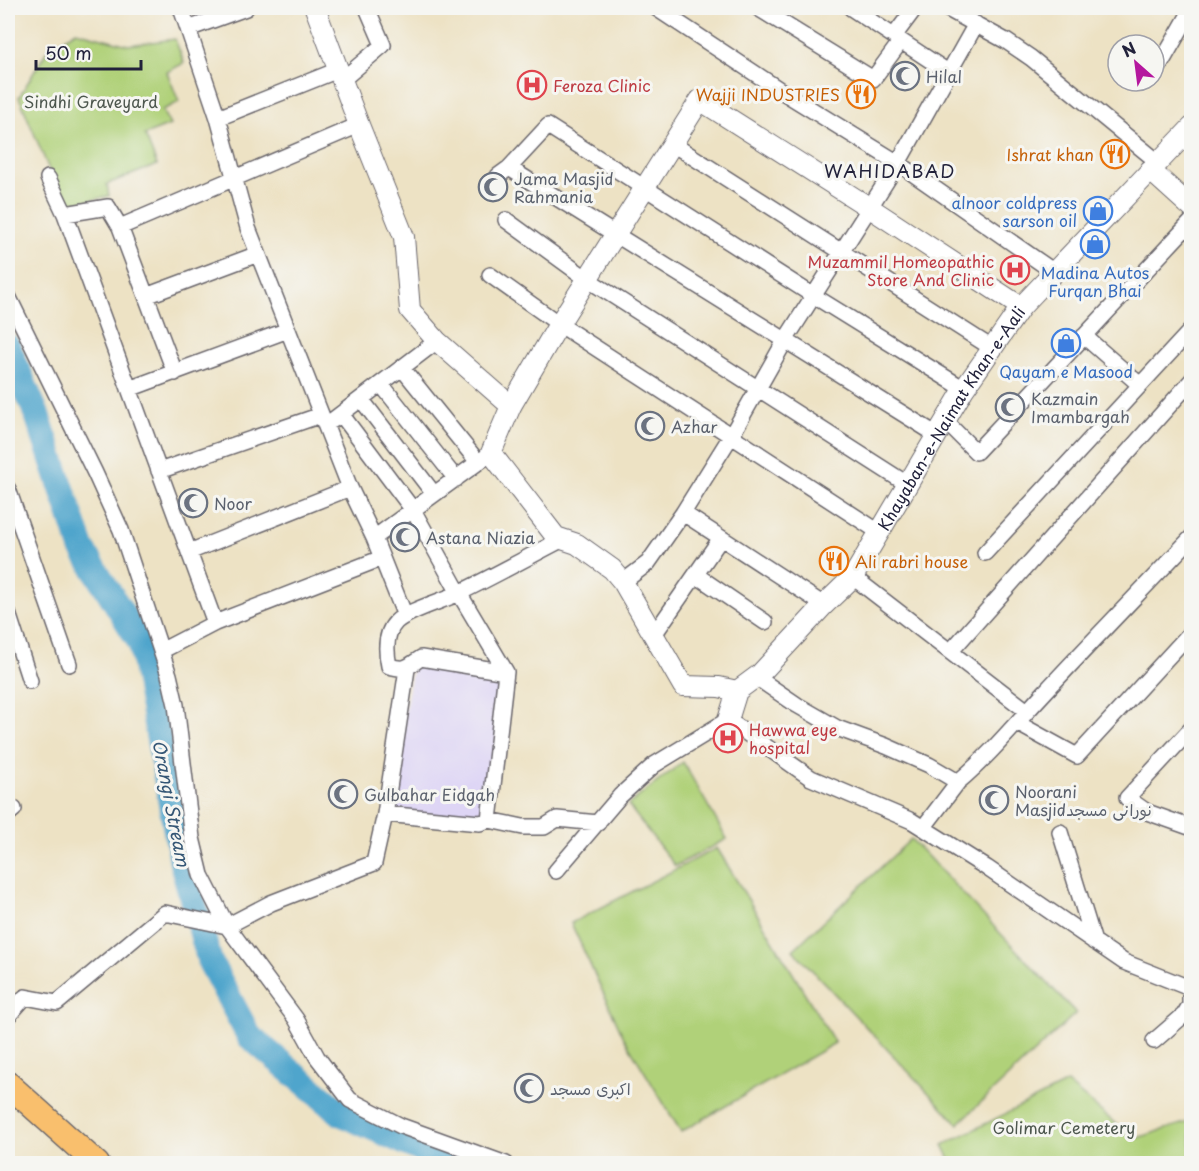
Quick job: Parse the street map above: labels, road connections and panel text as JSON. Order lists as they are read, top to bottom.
{
  "streets": {
    "street": ["Khayaban-e-Naimat Khan-e-Aali"]
  },
  "districts": ["WAHIDABAD"],
  "water": ["Orangi Stream"],
  "parks": ["Sindhi Graveyard", "Golimar Cemetery"],
  "places": {
    "mosque": [
      "Hilal",
      "Jama Masjid Rahmania",
      "Kazmain Imambargah",
      "Azhar",
      "Noor",
      "Astana Niazia",
      "Gulbahar Eidgah",
      "Noorani Masjidنورانی مسجد",
      "اکبری مسجد"
    ],
    "hospital": ["Feroza Clinic", "Muzammil Homeopathic Store And Clinic", "Hawwa eye hospital"],
    "restaurant": ["Wajji INDUSTRIES", "Ishrat khan", "Ali rabri house"],
    "shop": ["alnoor coldpress sarson oil", "Madina Autos Furqan Bhai", "Qayam e Masood"]
  },
  "scale_bar": "50 m",
  "north": "top left"
}
